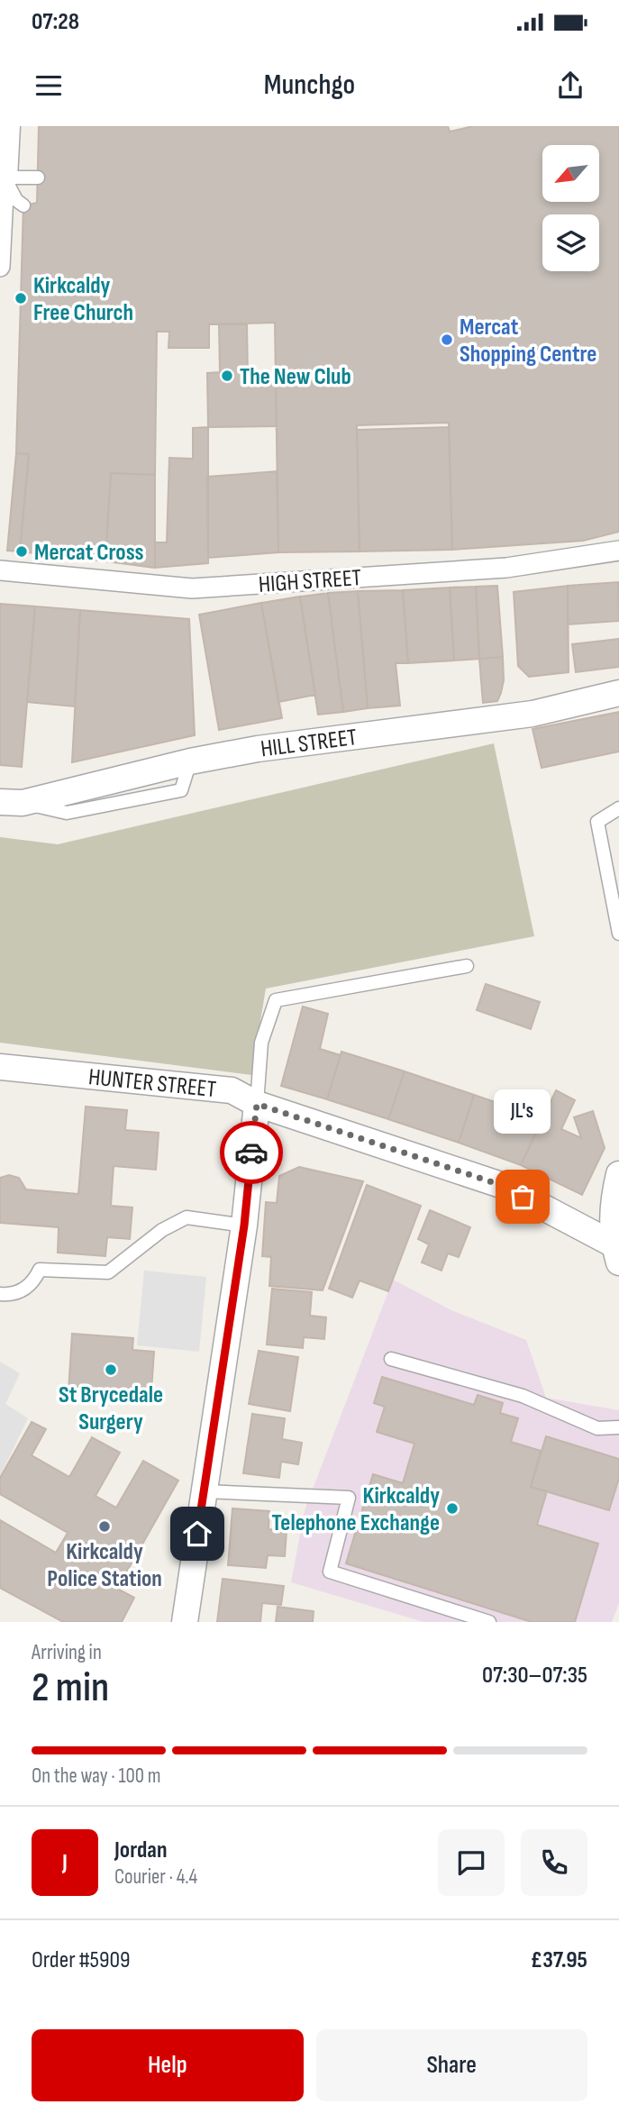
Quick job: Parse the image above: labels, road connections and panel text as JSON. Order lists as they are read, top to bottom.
{
  "streets": {
    "street": ["HIGH STREET", "HILL STREET", "HUNTER STREET"]
  },
  "places": [
    "Kirkcaldy Free Church",
    "Mercat Shopping Centre",
    "The New Club",
    "Mercat Cross",
    "JL's",
    "St Brycedale Surgery",
    "Kirkcaldy Telephone Exchange",
    "Kirkcaldy Police Station"
  ],
  "north": "bottom left",
  "page": {
    "status": "07:28",
    "header": "Munchgo",
    "bubble": "JL's",
    "heading": ["2 min", "Arriving in", "07:30–07:35"],
    "panel": [
      "Jordan",
      "Courier · 4.4",
      "Order #5909",
      "£37.95"
    ],
    "bar": "On the way · 100 m",
    "round": "J",
    "buttons": ["Help", "Share"]
  }
}
